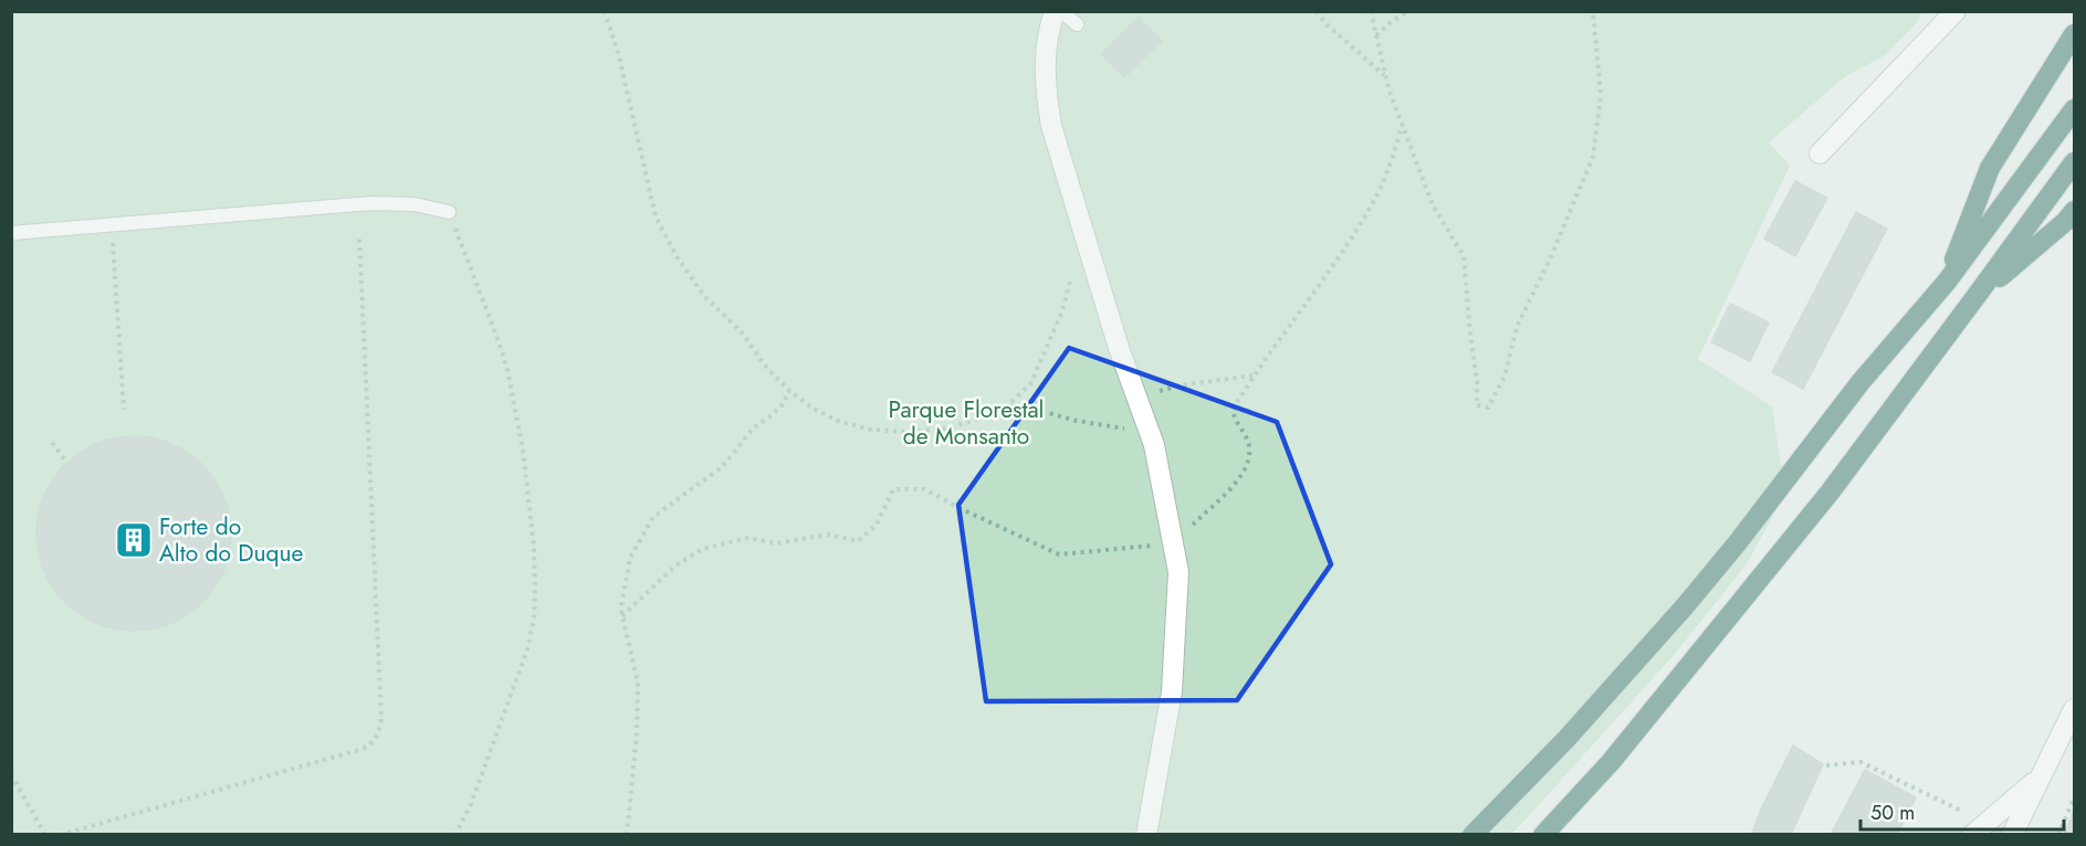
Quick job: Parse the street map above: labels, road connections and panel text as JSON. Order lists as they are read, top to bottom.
{
  "parks": ["Parque Florestal de Monsanto"],
  "places": {
    "building": ["Forte do Alto do Duque"]
  },
  "scale_bar": "50 m"
}
